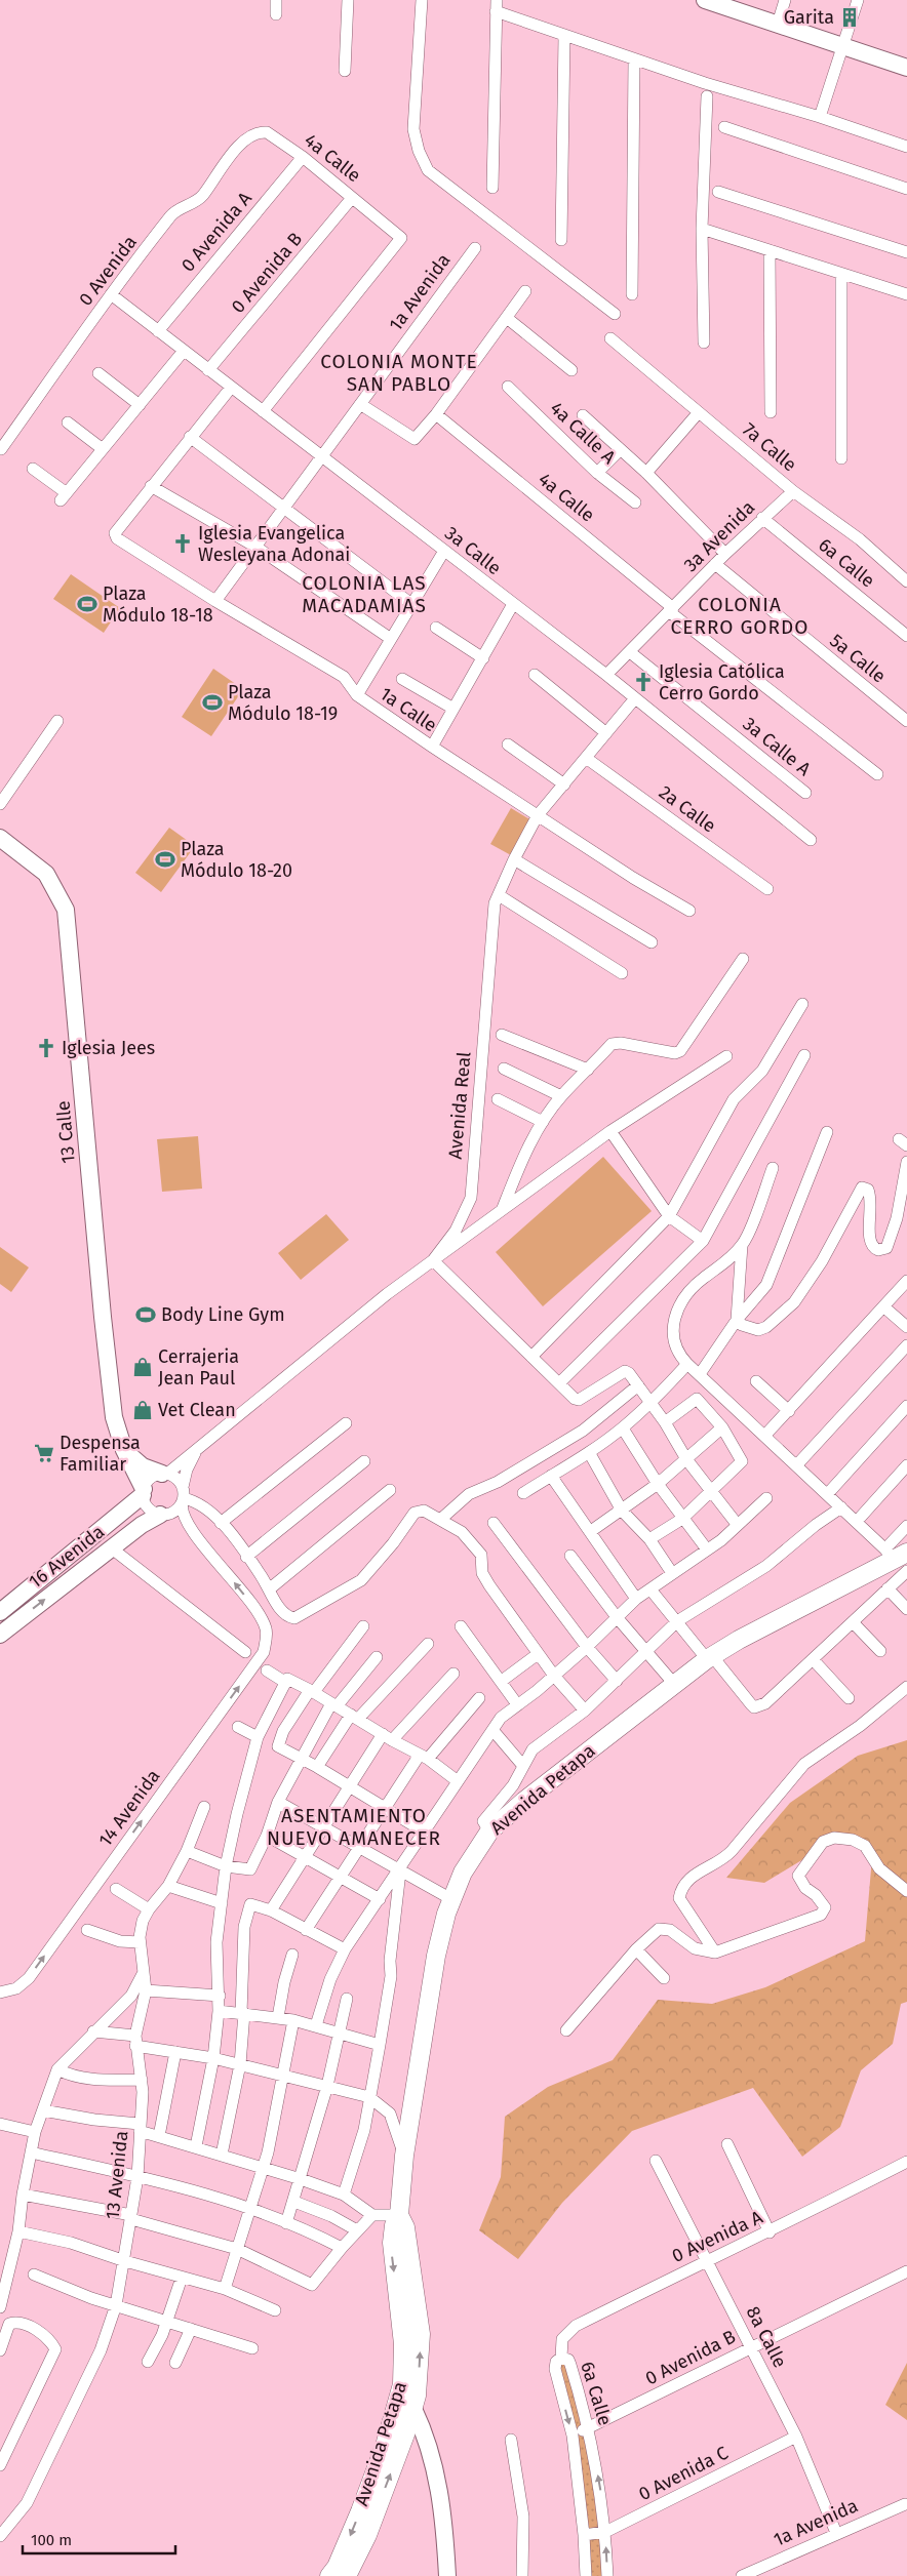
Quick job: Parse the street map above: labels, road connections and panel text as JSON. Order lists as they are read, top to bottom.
{
  "streets": {
    "main road": ["Avenida Petapa"],
    "street": [
      "4a Calle",
      "0 Avenida A",
      "0 Avenida",
      "0 Avenida B",
      "1a Avenida",
      "4a Calle A",
      "7a Calle",
      "3a Avenida",
      "3a Calle",
      "6a Calle",
      "5a Calle",
      "1a Calle",
      "3a Calle A",
      "2a Calle",
      "Avenida Real",
      "13 Calle",
      "16 Avenida",
      "14 Avenida",
      "13 Avenida",
      "8a Calle",
      "0 Avenida C"
    ]
  },
  "crossings": [
    ["4a Calle", "0 Avenida A"],
    ["4a Calle", "0 Avenida"],
    ["4a Calle", "0 Avenida B"],
    ["4a Calle", "3a Avenida"],
    ["4a Calle", "3a Calle"],
    ["0 Avenida A", "3a Calle"],
    ["0 Avenida A", "6a Calle"],
    ["0 Avenida A", "8a Calle"],
    ["0 Avenida", "3a Calle"],
    ["0 Avenida B", "3a Calle"],
    ["0 Avenida B", "6a Calle"],
    ["0 Avenida B", "8a Calle"],
    ["1a Avenida", "3a Calle"],
    ["1a Avenida", "1a Calle"],
    ["1a Avenida", "8a Calle"],
    ["7a Calle", "3a Avenida"],
    ["3a Avenida", "3a Calle"],
    ["3a Avenida", "6a Calle"],
    ["3a Avenida", "5a Calle"],
    ["3a Avenida", "3a Calle A"],
    ["3a Calle", "Avenida Real"],
    ["6a Calle", "0 Avenida C"],
    ["1a Calle", "Avenida Real"],
    ["2a Calle", "Avenida Real"],
    ["Avenida Real", "13 Calle"],
    ["Avenida Real", "16 Avenida"],
    ["13 Calle", "16 Avenida"],
    ["8a Calle", "0 Avenida C"]
  ],
  "districts": [
    "COLONIA MONTE SAN PABLO",
    "COLONIA LAS MACADAMIAS",
    "COLONIA CERRO GORDO",
    "ASENTAMIENTO NUEVO AMANECER"
  ],
  "places": {
    "building": ["Garita"],
    "church": ["Iglesia Evangelica Wesleyana Adonai", "Iglesia Católica Cerro Gordo", "Iglesia Jees"],
    "sports": [
      "Plaza Módulo 18-18",
      "Plaza Módulo 18-19",
      "Plaza Módulo 18-20",
      "Body Line Gym"
    ],
    "shop": ["Cerrajeria Jean Paul", "Vet Clean"],
    "supermarket": ["Despensa Familiar"]
  },
  "scale_bar": "100 m"
}
